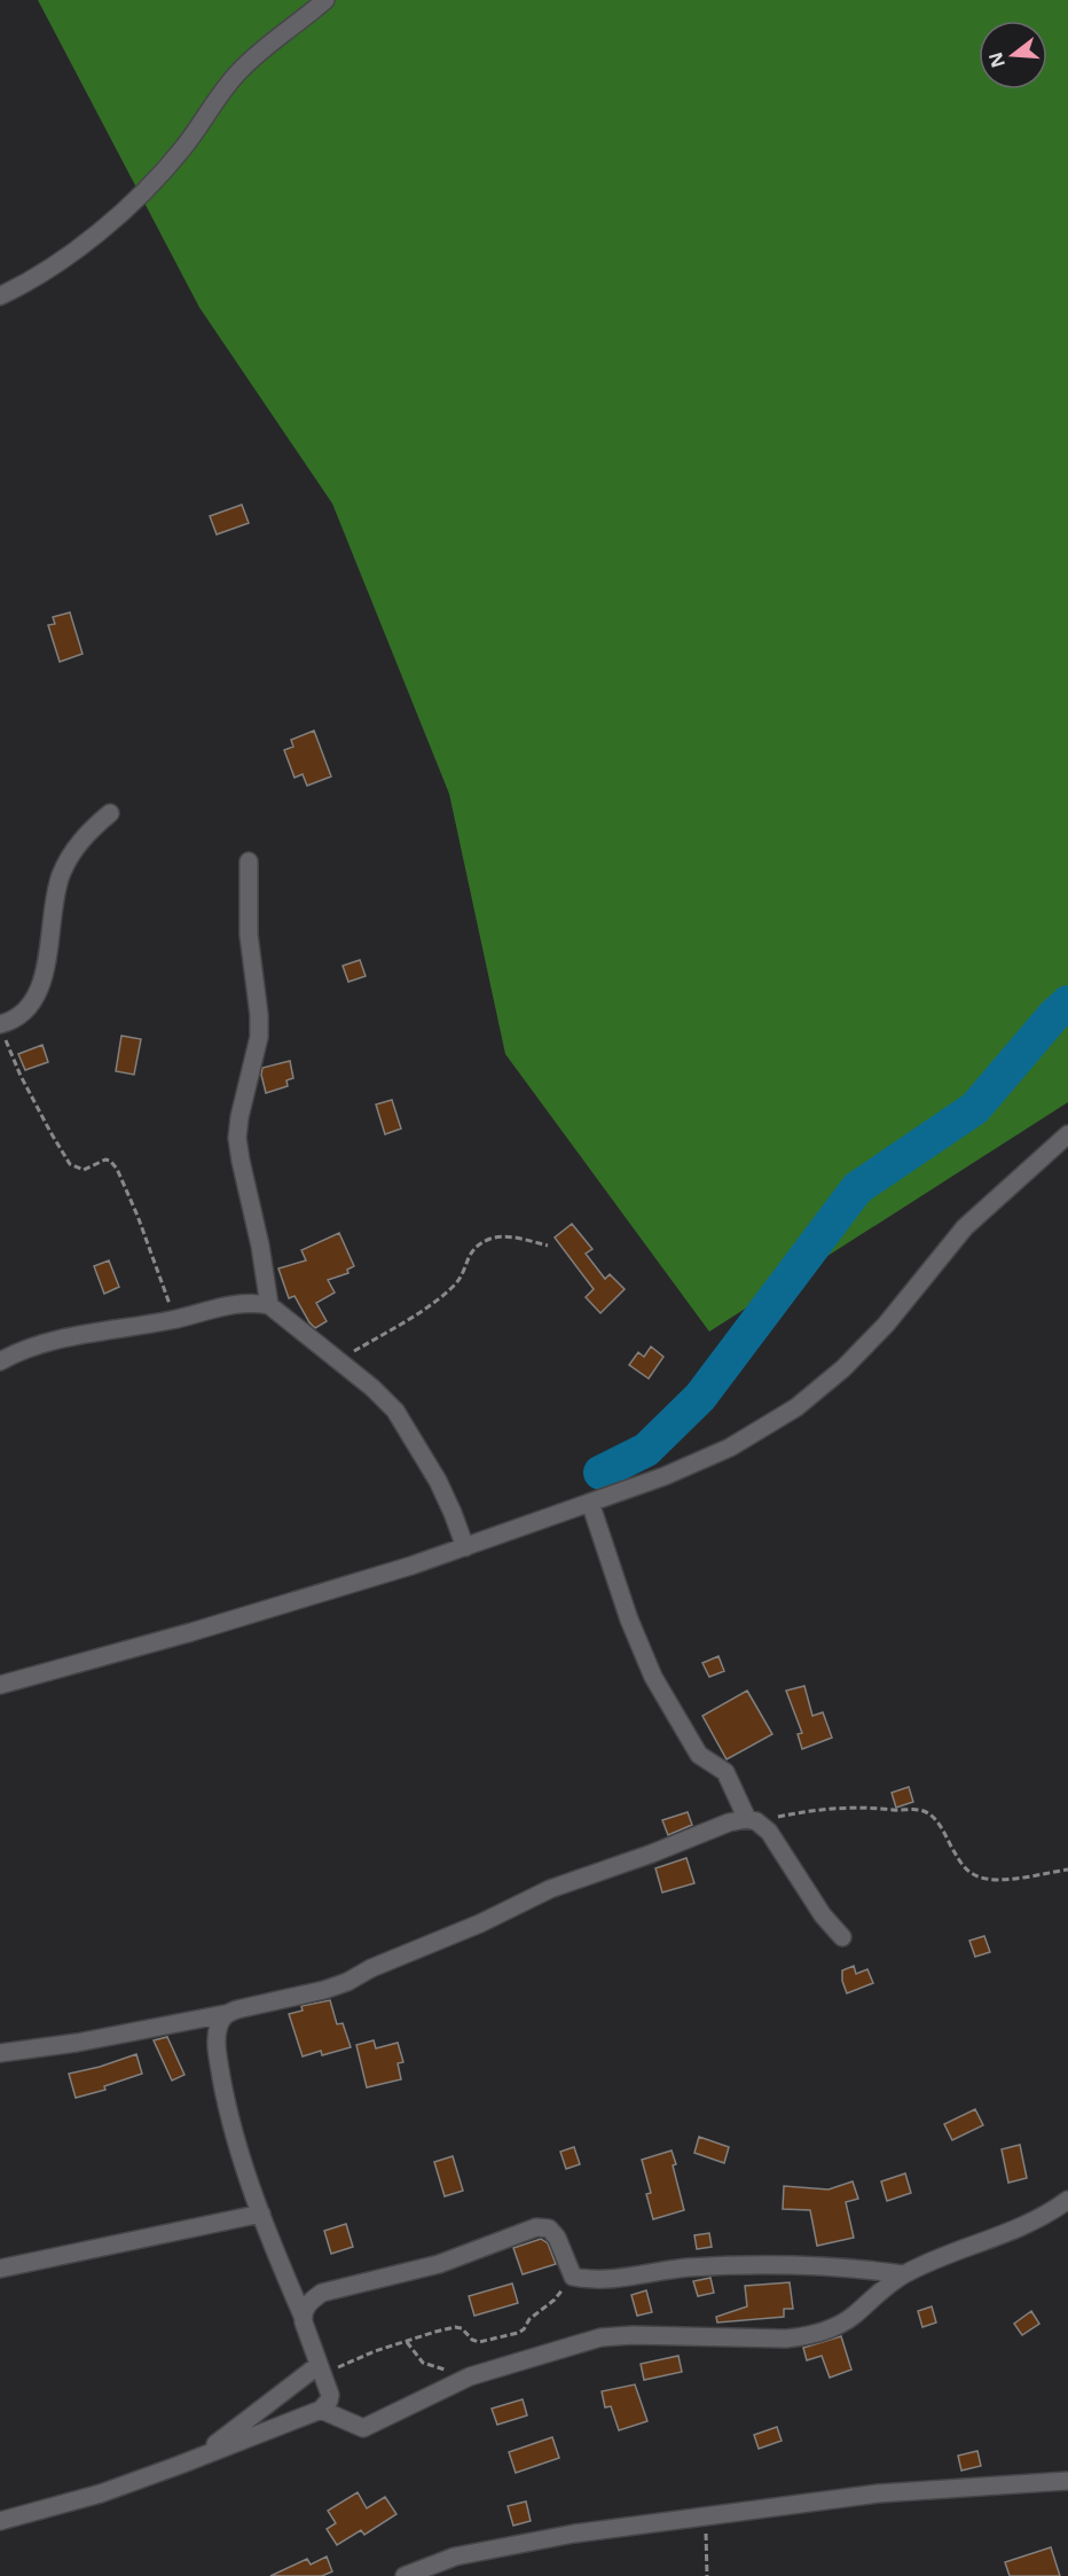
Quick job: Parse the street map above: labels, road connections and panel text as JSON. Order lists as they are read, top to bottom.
{
  "north": "left"
}
